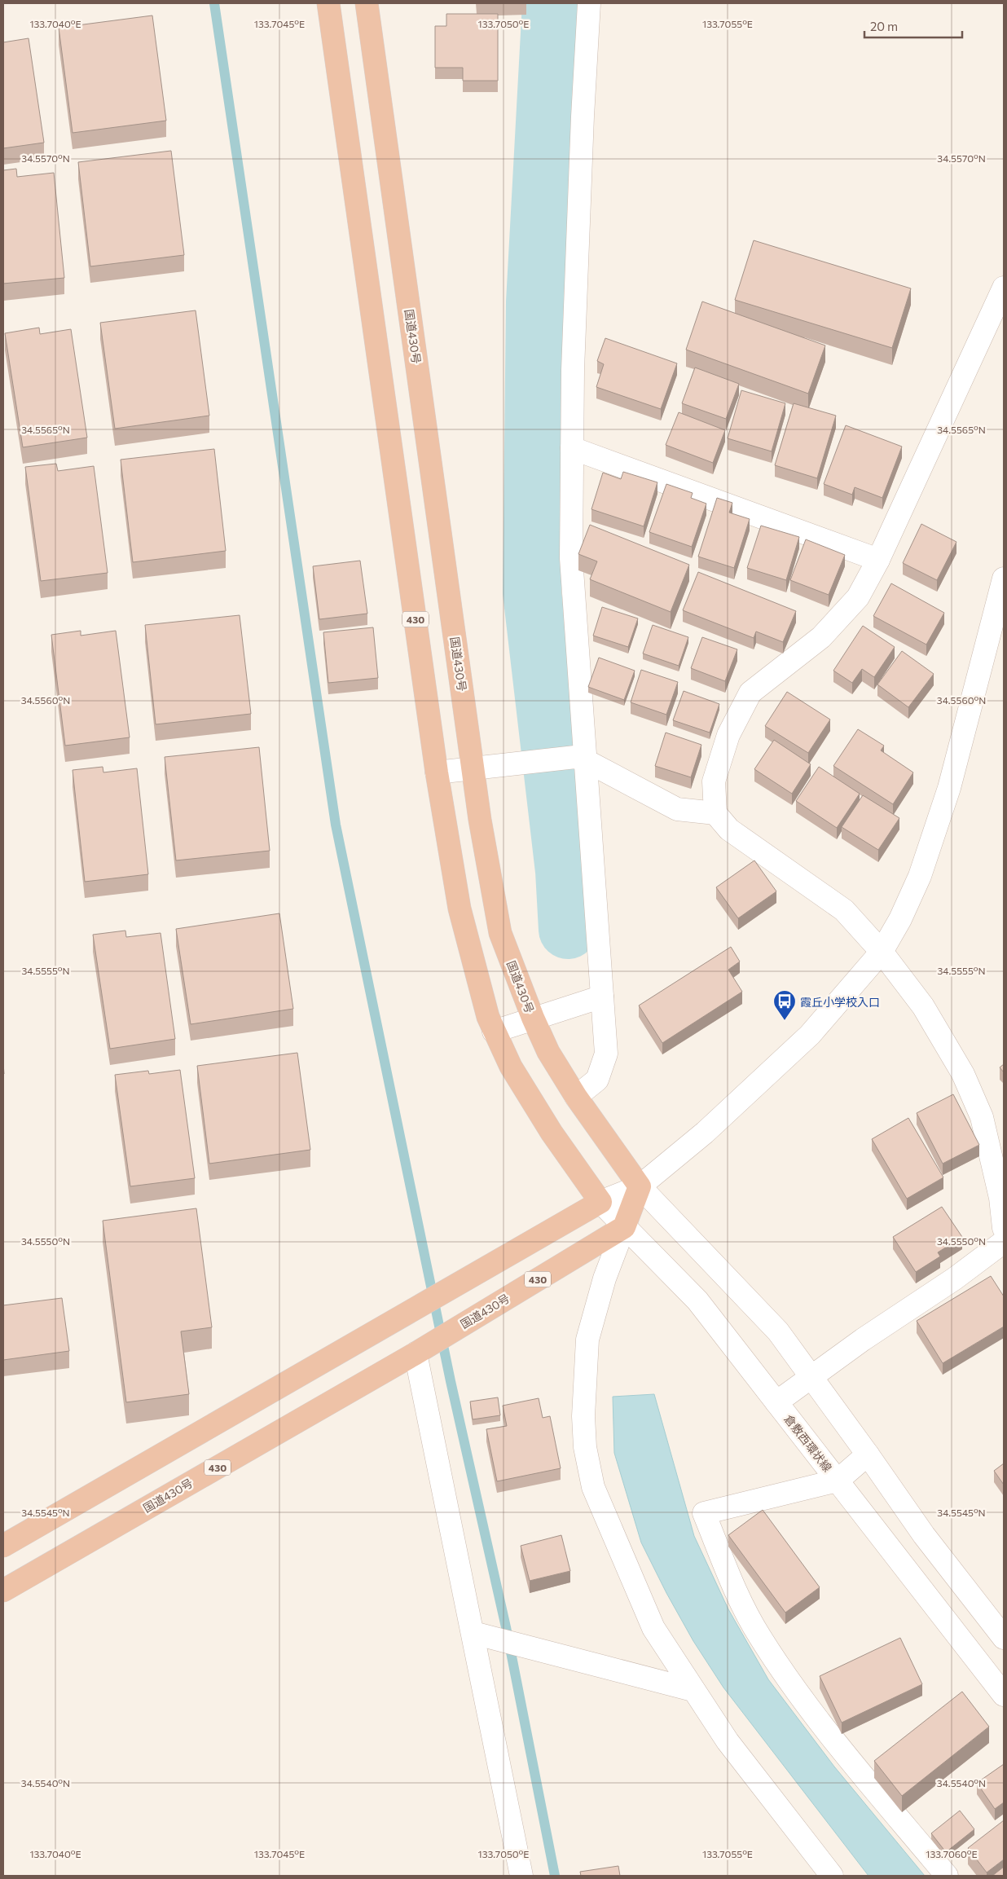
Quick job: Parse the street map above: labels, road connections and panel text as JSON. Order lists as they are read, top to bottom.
{
  "streets": {
    "highway": ["国道430号", "430"],
    "street": ["倉敷西環状線"]
  },
  "crossings": [
    ["国道430号", "倉敷西環状線"],
    ["430", "倉敷西環状線"]
  ],
  "places": {
    "bus stop": ["霞丘小学校入口"]
  },
  "scale_bar": "20 m",
  "coordinates": [
    "133.7040°E",
    "133.7045°E",
    "133.7050°E",
    "133.7055°E",
    "34.5570°N",
    "34.5565°N",
    "34.5560°N",
    "34.5555°N",
    "34.5550°N",
    "34.5545°N",
    "34.5540°N",
    "133.7060°E"
  ]
}
